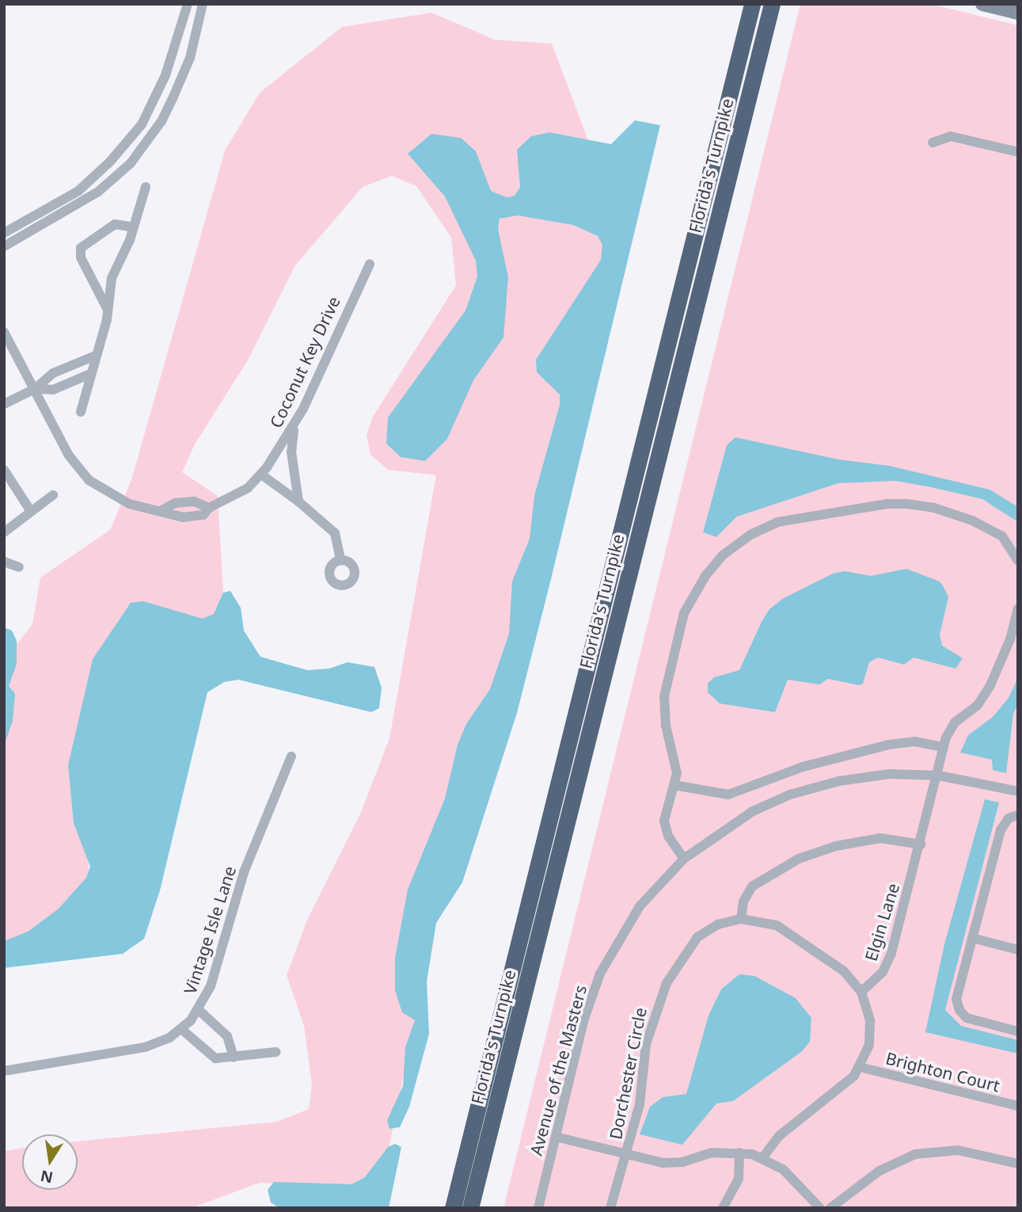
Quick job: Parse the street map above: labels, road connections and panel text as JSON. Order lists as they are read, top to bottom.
{
  "streets": {
    "highway": ["Florida's Turnpike"],
    "street": [
      "Coconut Key Drive",
      "Elgin Lane",
      "Vintage Isle Lane",
      "Avenue of the Masters",
      "Brighton Court",
      "Dorchester Circle"
    ]
  },
  "crossings": [
    ["Elgin Lane", "Avenue of the Masters"],
    ["Elgin Lane", "Dorchester Circle"]
  ],
  "north": "bottom"
}
